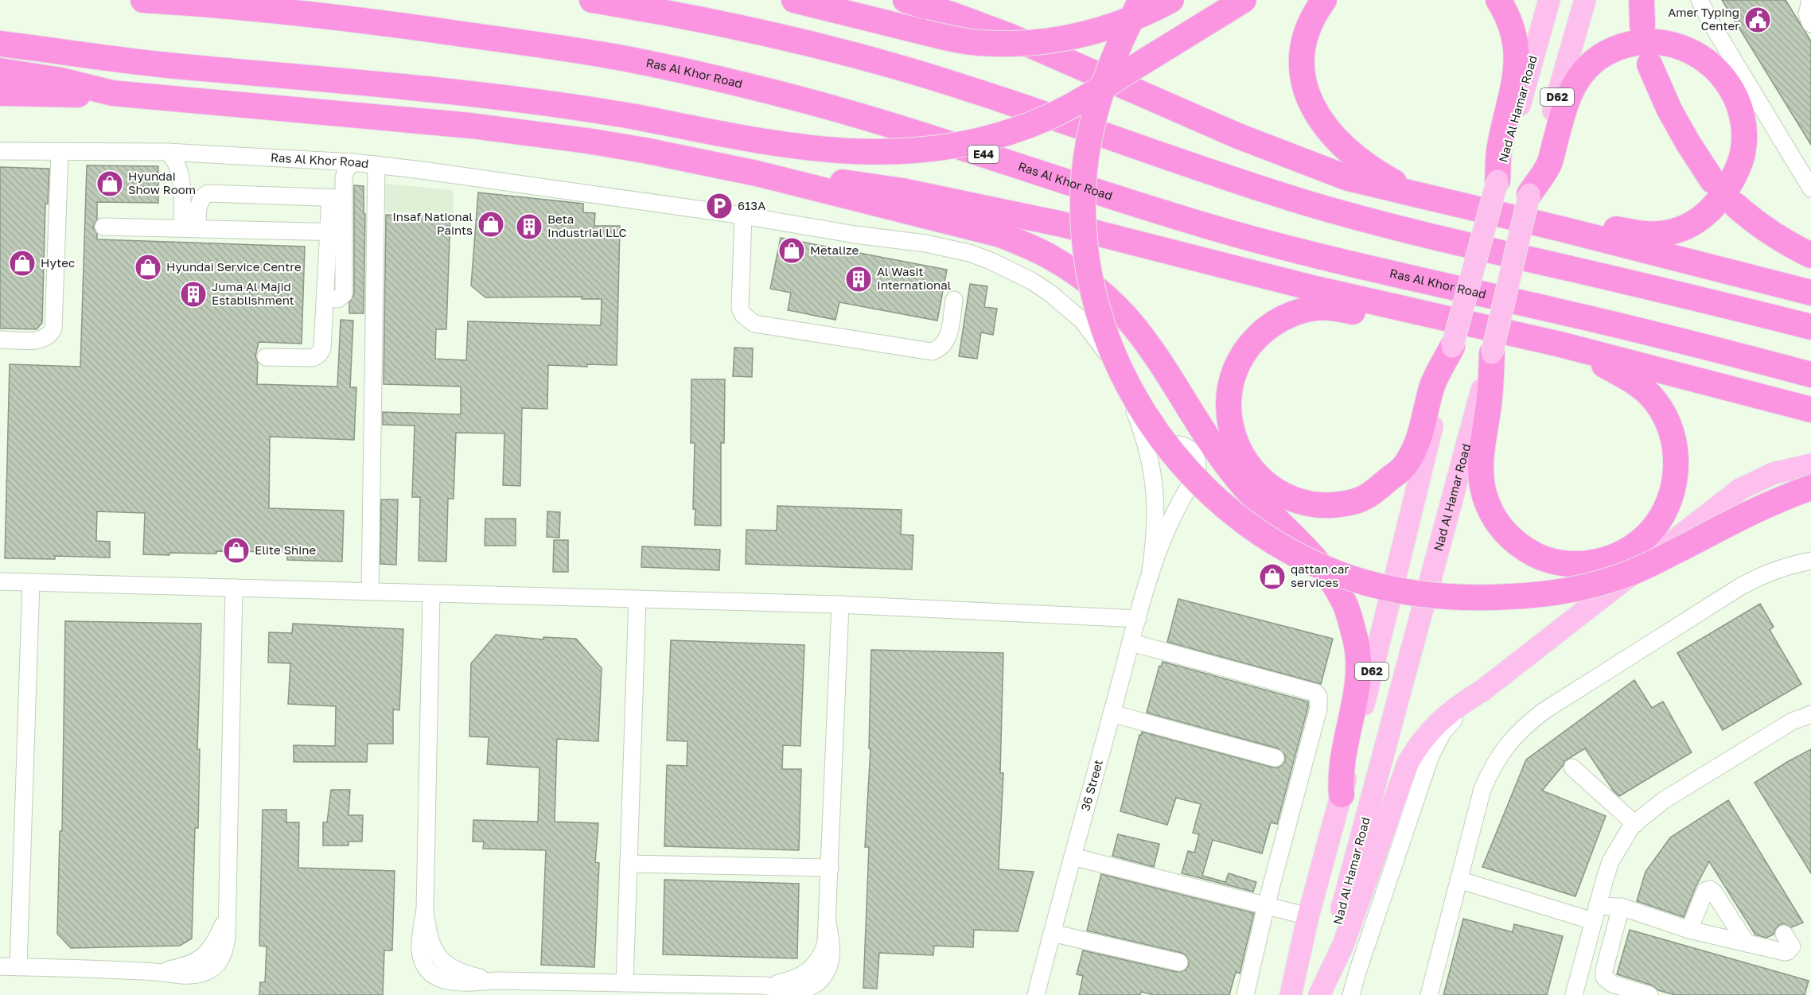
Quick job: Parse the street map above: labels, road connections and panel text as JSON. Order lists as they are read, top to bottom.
{
  "streets": {
    "highway": ["Ras Al Khor Road", "E44"],
    "main road": ["D62", "Nad Al Hamar Road"],
    "street": ["36 Street"]
  },
  "crossings": [
    ["Ras Al Khor Road", "36 Street"]
  ],
  "places": {
    "public building": ["Amer Typing Center"],
    "shop": [
      "Hyundai Show Room",
      "Insaf National Paints",
      "Metalize",
      "Hytec",
      "Hyundai Service Centre",
      "Elite Shine",
      "qattan car services"
    ],
    "parking": ["613A"],
    "building": ["Beta Industrial LLC", "Al Wasit International", "Juma Al Majid Establishment"]
  }
}
